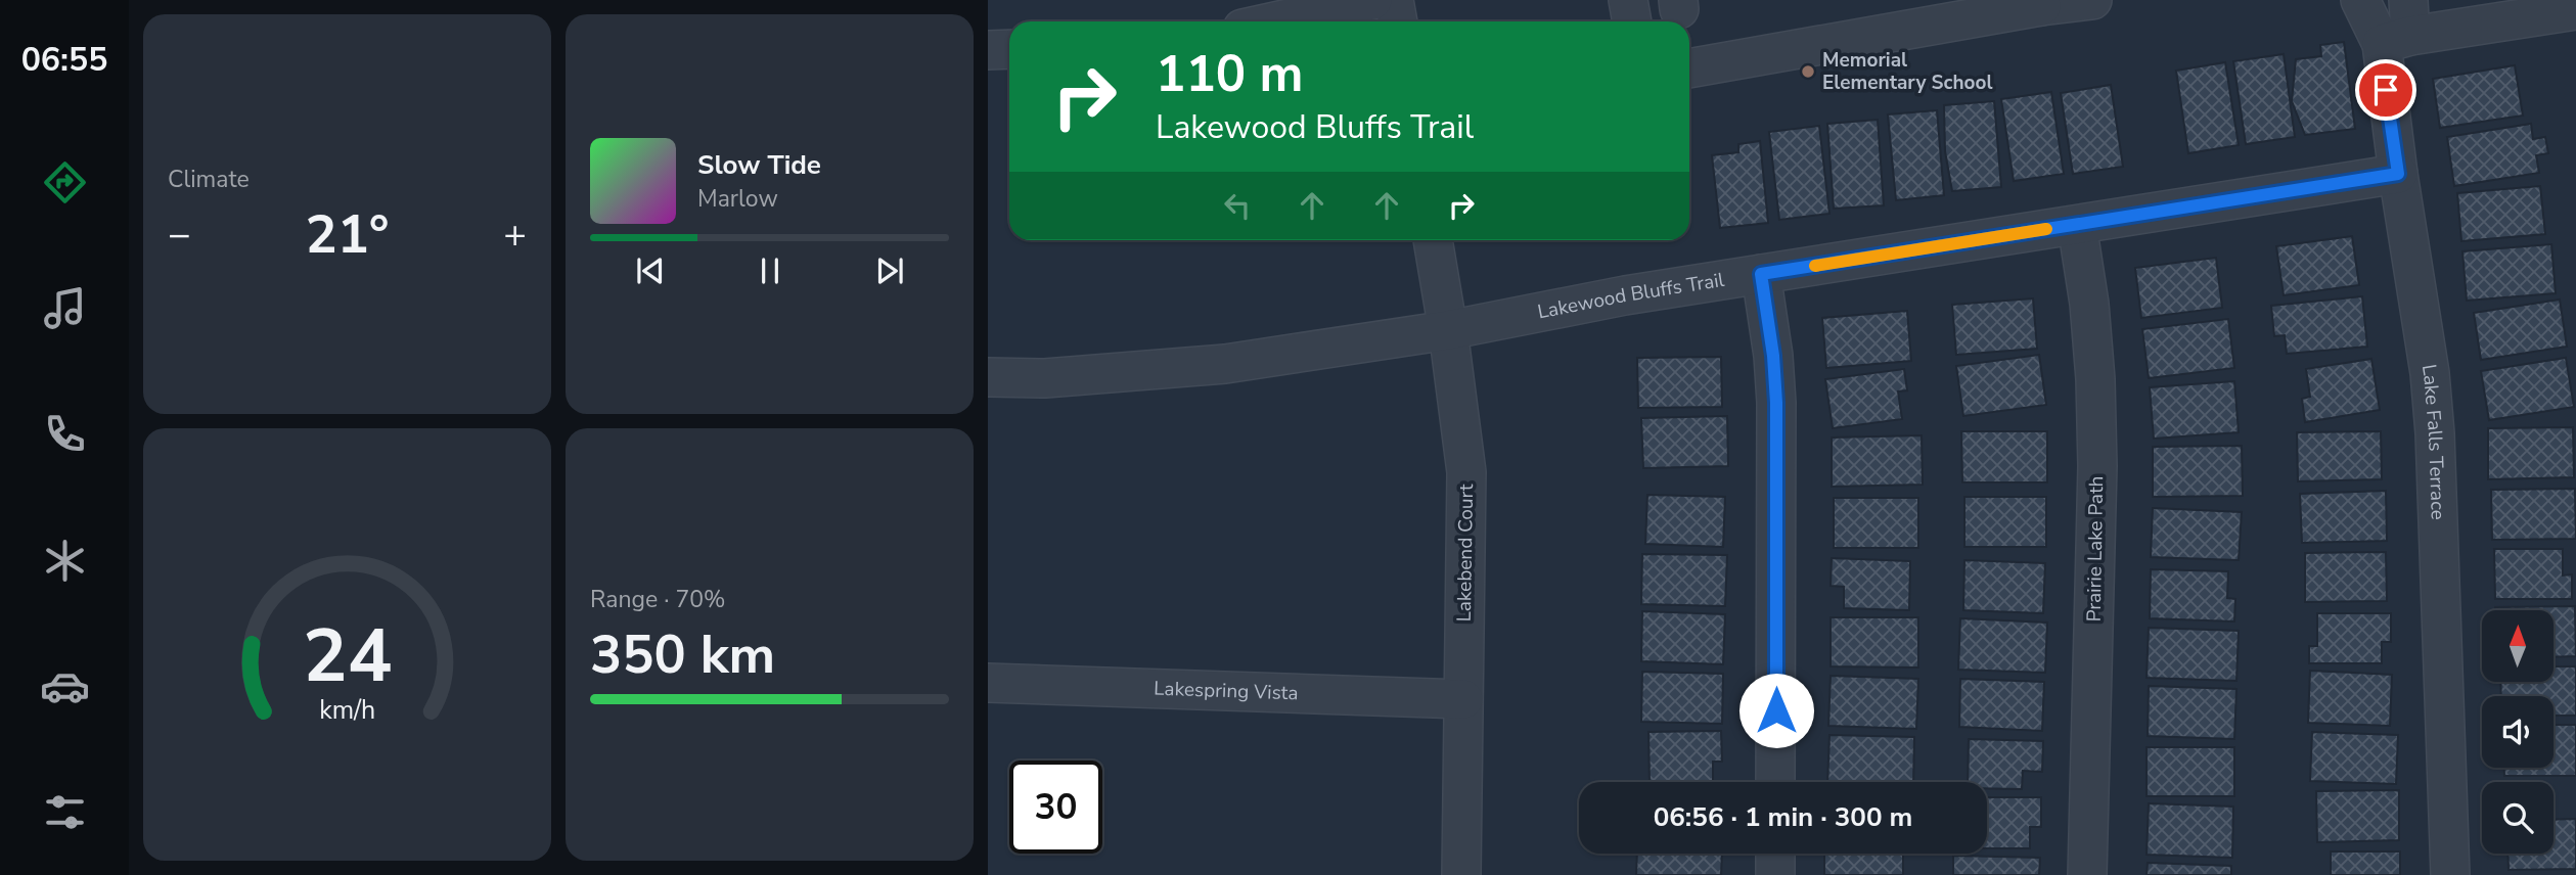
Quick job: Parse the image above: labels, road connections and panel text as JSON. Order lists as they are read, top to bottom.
{
  "streets": {
    "street": [
      "Lakewood Bluffs Trail",
      "Lake Falls Terrace",
      "Prairie Lake Path",
      "Lakebend Court",
      "Lakespring Vista"
    ]
  },
  "crossings": [
    ["Lakewood Bluffs Trail", "Lake Falls Terrace"],
    ["Lakewood Bluffs Trail", "Prairie Lake Path"],
    ["Lakewood Bluffs Trail", "Lakebend Court"],
    ["Lakebend Court", "Lakespring Vista"]
  ],
  "places": ["Memorial Elementary School"],
  "north": "top",
  "page": {
    "tabs": "06:55",
    "tile": [
      "Climate",
      ["Range · 70%", "350 km"]
    ],
    "turn": ["110 m", "Lakewood Bluffs Trail"],
    "song": ["Slow Tide", "Marlow"],
    "heat": ["−", "21°", "+"],
    "limit": "30",
    "trip": "06:56 · 1 min · 300 m",
    "gauge": ["24", "km/h"]
  }
}
